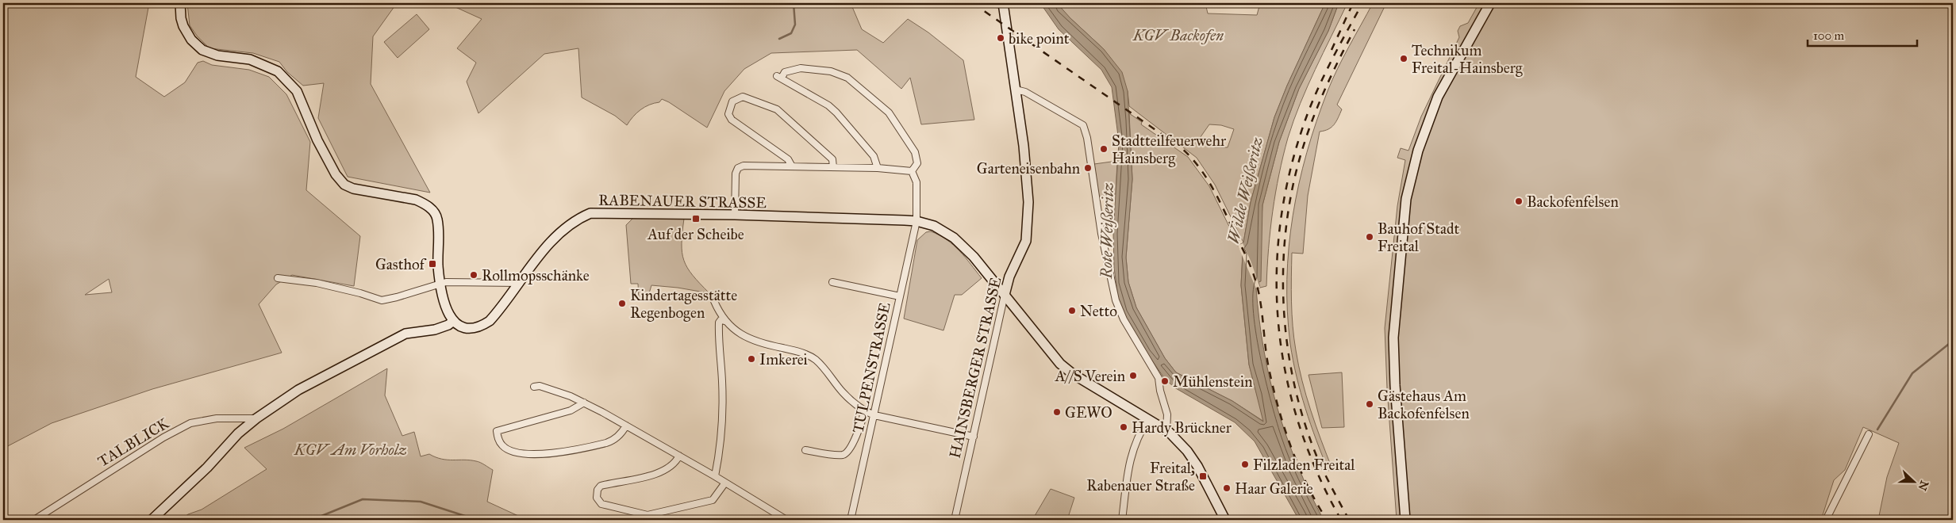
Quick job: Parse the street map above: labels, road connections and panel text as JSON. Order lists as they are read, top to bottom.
{
  "streets": {
    "main road": ["RABENAUER STRASSE", "HAINSBERGER STRASSE"],
    "street": ["TULPENSTRASSE", "TALBLICK"]
  },
  "crossings": [
    ["RABENAUER STRASSE", "TULPENSTRASSE"],
    ["RABENAUER STRASSE", "HAINSBERGER STRASSE"]
  ],
  "water": ["Wilde Weißeritz", "Rote Weißeritz"],
  "parks": ["KGV Backofen", "KGV Am Vorholz"],
  "places": {
    "other": [
      "bike point",
      "Technikum Freital-Hainsberg",
      "Stadtteilfeuerwehr Hainsberg",
      "Garteneisenbahn",
      "Backofenfelsen",
      "Bauhof Stadt Freital",
      "Rollmopsschänke",
      "Kindertagesstätte Regenbogen",
      "Netto",
      "Imkerei",
      "A//S Verein",
      "Mühlenstein",
      "Gästehaus Am Backofenfelsen",
      "GEWO",
      "Hardy Brückner",
      "Filzladen Freital",
      "Haar Galerie"
    ],
    "transit": ["Auf der Scheibe", "Gasthof", "Freital, Rabenauer Straße"]
  },
  "scale_bar": "100 m",
  "north": "right"
}
